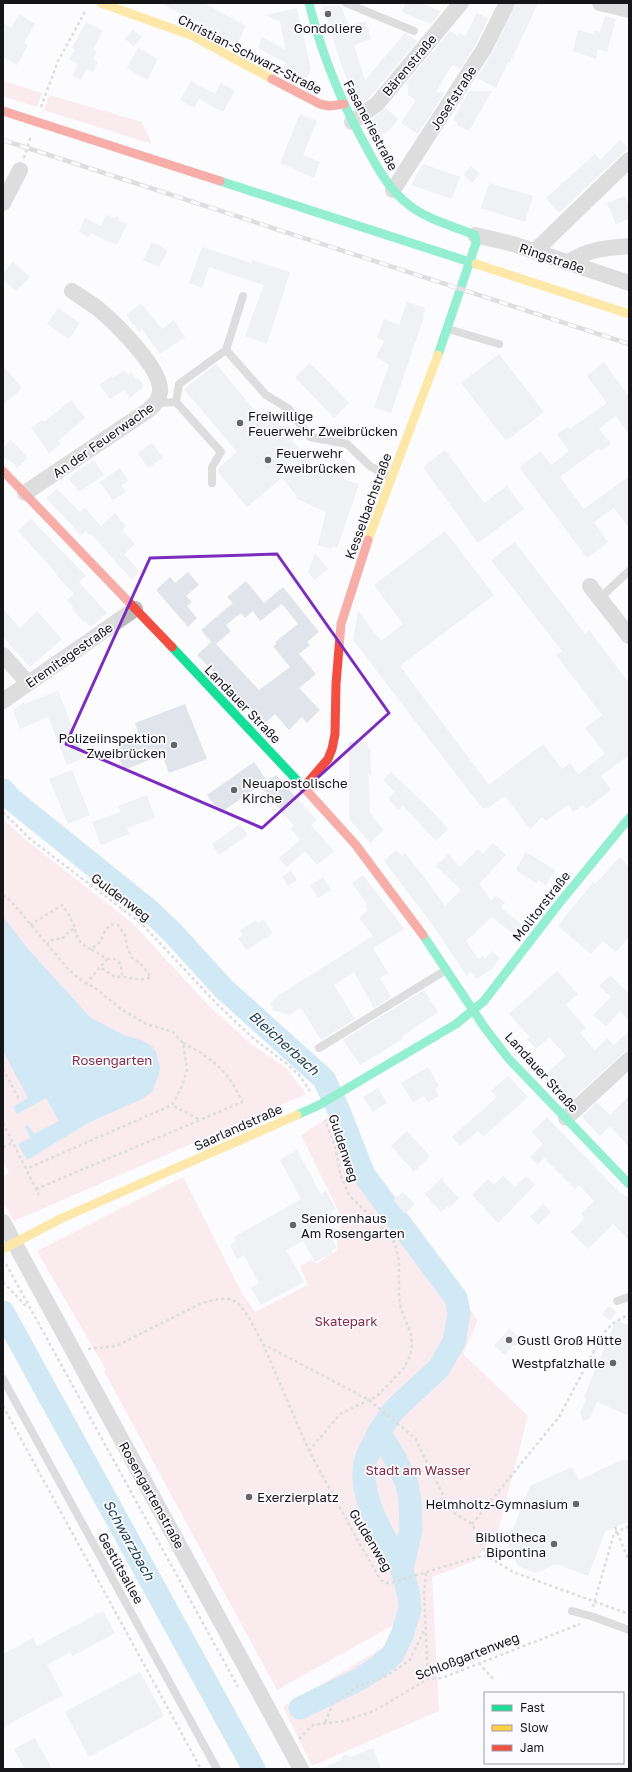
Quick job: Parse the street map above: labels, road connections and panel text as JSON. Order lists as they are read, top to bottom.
{
  "streets": {
    "main road": [
      "Christian-Schwarz-Straße",
      "Fasaneriestraße",
      "Kesselbachstraße",
      "Landauer Straße",
      "Molitorstraße",
      "Saarlandstraße"
    ],
    "street": [
      "Bärenstraße",
      "Josefstraße",
      "Ringstraße",
      "An der Feuerwache",
      "Eremitagestraße",
      "Rosengartenstraße"
    ],
    "lane": ["Gestütsallee"],
    "path": ["Guldenweg", "Schloßgartenweg"]
  },
  "crossings": [
    ["Christian-Schwarz-Straße", "Fasaneriestraße"],
    ["Bärenstraße", "Fasaneriestraße"],
    ["Josefstraße", "Fasaneriestraße"],
    ["Fasaneriestraße", "Ringstraße"],
    ["Fasaneriestraße", "Kesselbachstraße"],
    ["Ringstraße", "Kesselbachstraße"],
    ["An der Feuerwache", "Landauer Straße"],
    ["Kesselbachstraße", "Landauer Straße"],
    ["Eremitagestraße", "Landauer Straße"],
    ["Landauer Straße", "Molitorstraße"],
    ["Landauer Straße", "Saarlandstraße"],
    ["Guldenweg", "Saarlandstraße"],
    ["Molitorstraße", "Saarlandstraße"],
    ["Saarlandstraße", "Rosengartenstraße"],
    ["Rosengartenstraße", "Schloßgartenweg"]
  ],
  "water": ["Bleicherbach", "Schwarzbach"],
  "parks": ["Rosengarten", "Skatepark", "Stadt am Wasser"],
  "places": [
    "Gondoliere",
    "Freiwillige Feuerwehr Zweibrücken",
    "Feuerwehr Zweibrücken",
    "Polizeiinspektion Zweibrücken",
    "Neuapostolische Kirche",
    "Seniorenhaus Am Rosengarten",
    "Gustl Groß Hütte",
    "Westpfalzhalle",
    "Exerzierplatz",
    "Helmholtz-Gymnasium",
    "Bibliotheca Bipontina"
  ],
  "legend": ["Fast", "Slow", "Jam"]
}
